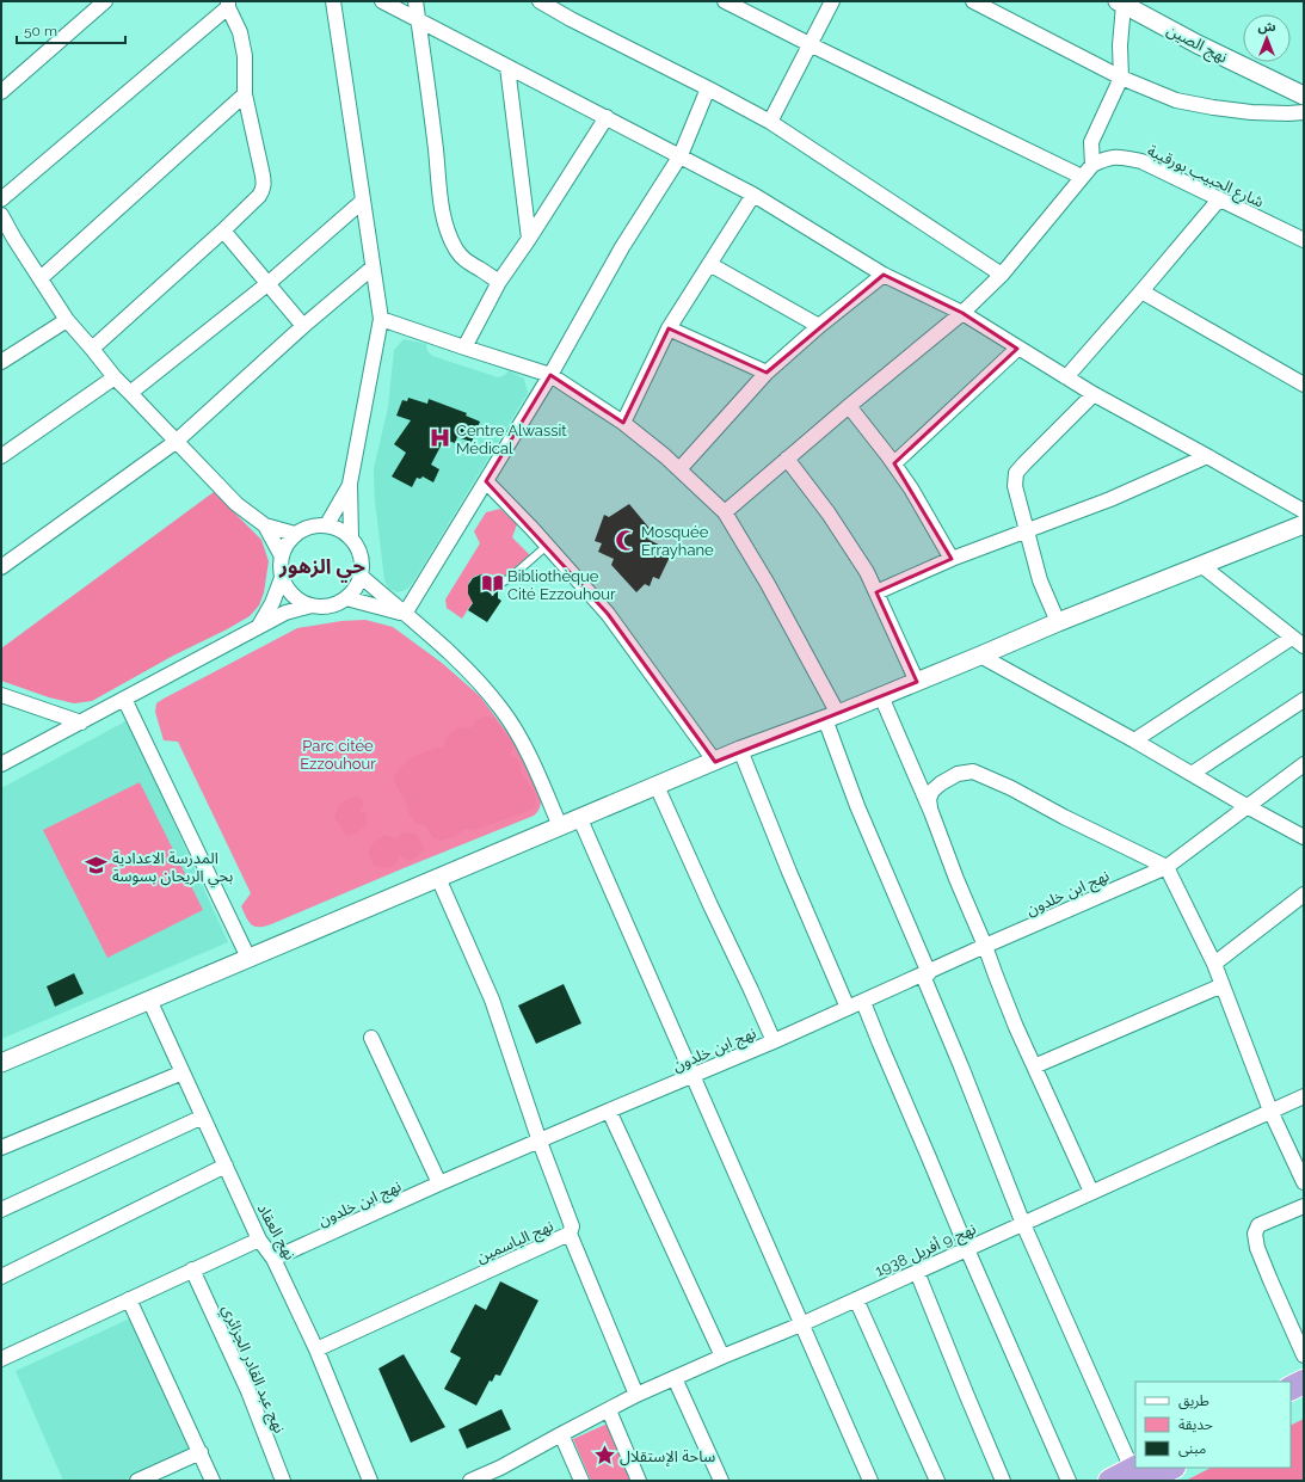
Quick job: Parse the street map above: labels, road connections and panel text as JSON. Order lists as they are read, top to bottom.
{
  "streets": {
    "street": [
      "نهج الصين",
      "شارع الحبيب بورقيبة",
      "نهج ابن خلدون",
      "نهج العقاد",
      "نهج الياسمين",
      "نهج 9 أفريل 1938",
      "نهج عبد القادر الجزائري"
    ]
  },
  "crossings": [
    ["نهج ابن خلدون", "نهج العقاد"],
    ["نهج العقاد", "نهج الياسمين"],
    ["نهج الياسمين", "نهج 9 أفريل 1938"]
  ],
  "districts": ["حي الزهور"],
  "parks": ["Parc citée Ezzouhour"],
  "places": {
    "hospital": ["Centre Alwassit Médical"],
    "mosque": ["Mosquée Errayhane"],
    "library": ["Bibliothèque Cité Ezzouhour"],
    "school or university": ["المدرسة الاعدادية بحي الريحان بسوسة"],
    "place": ["ساحة اﻹستقلال"]
  },
  "legend": ["طريق", "حديقة", "مبنى"],
  "scale_bar": "50 m",
  "north": "top"
}
